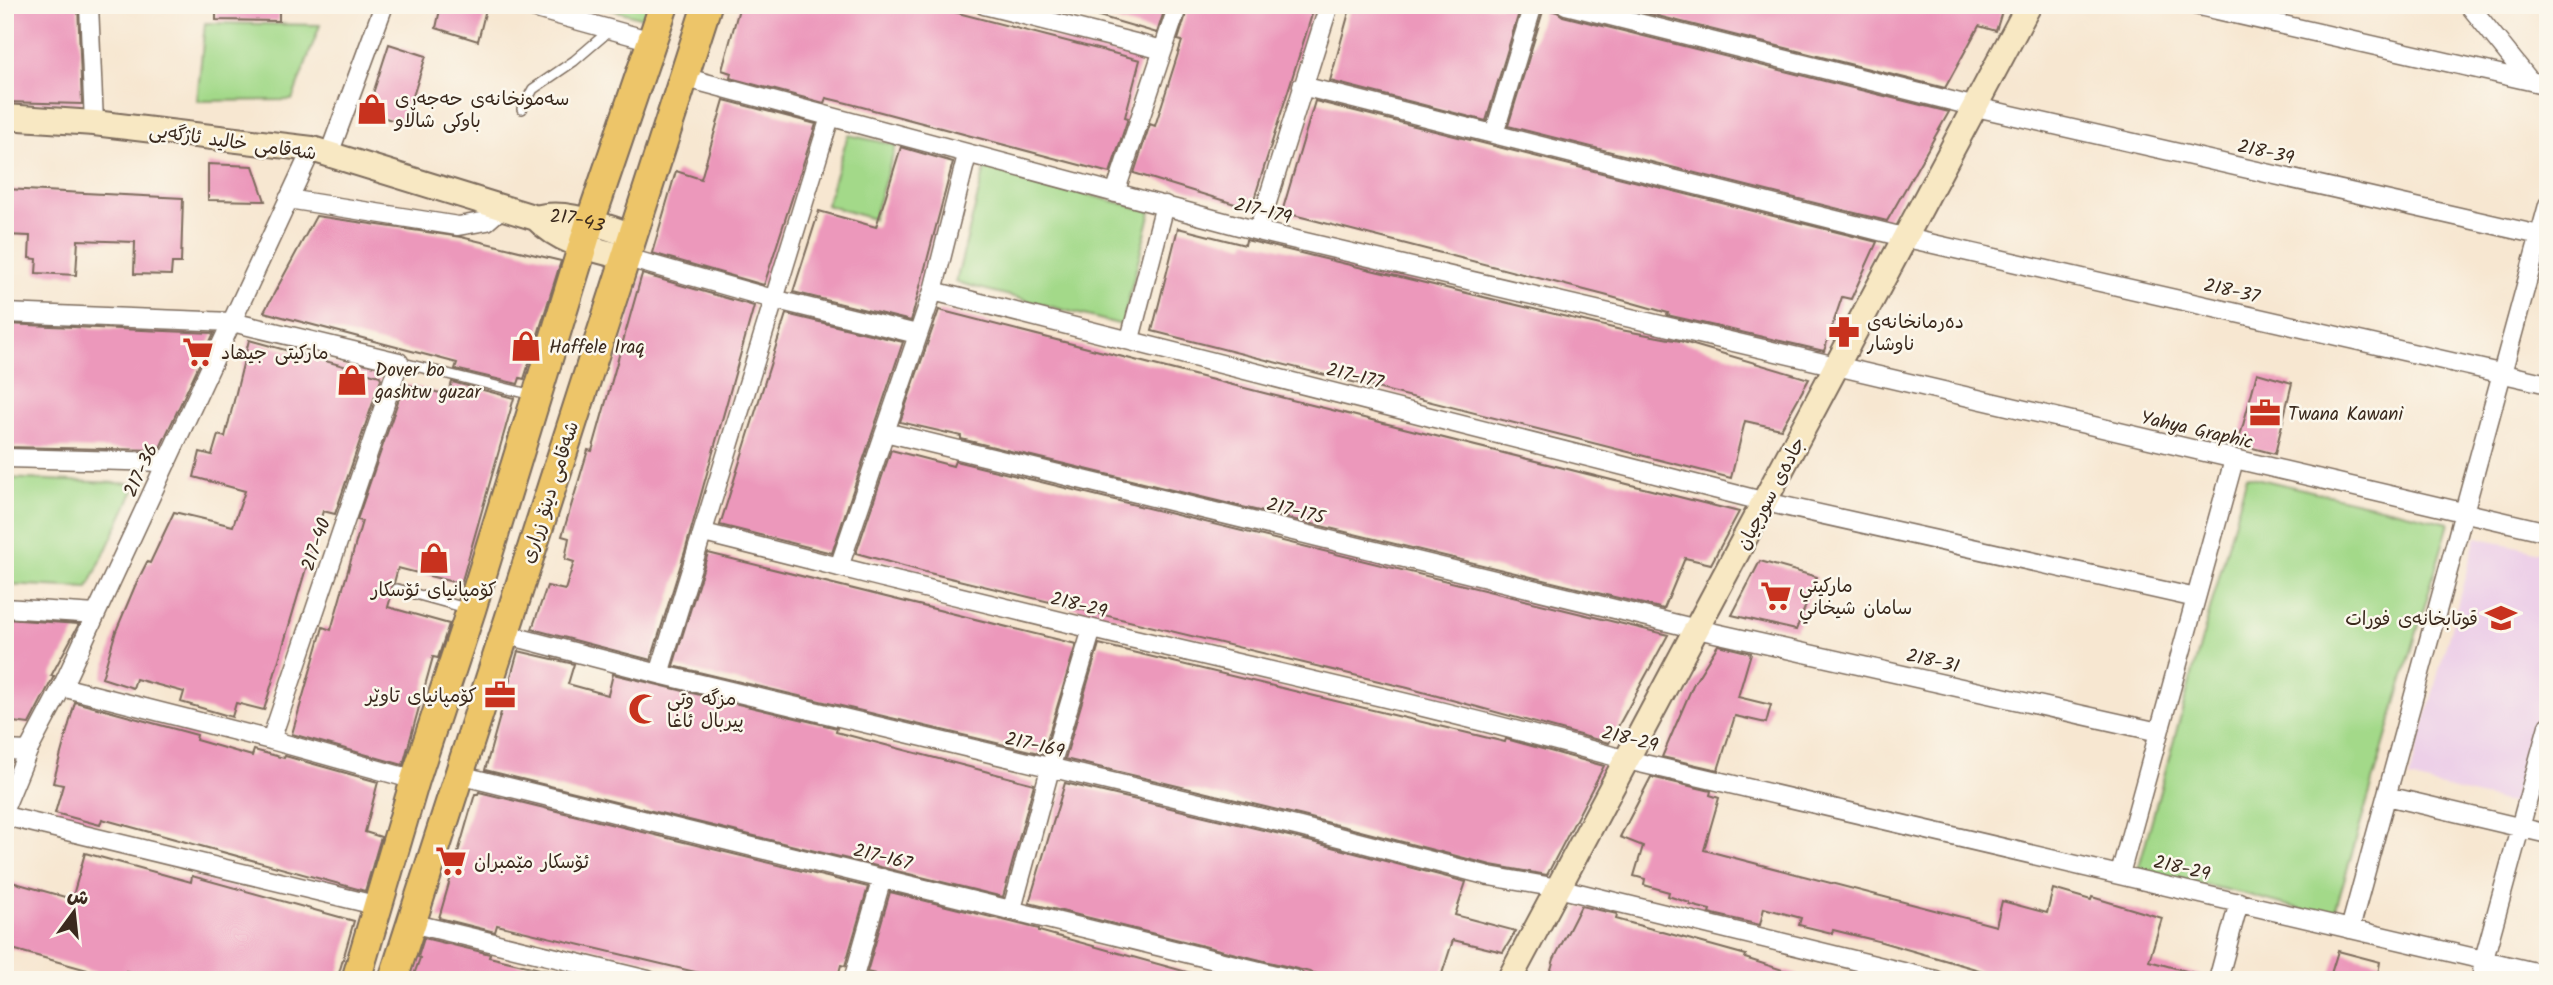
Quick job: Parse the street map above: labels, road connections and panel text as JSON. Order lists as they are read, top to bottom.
{
  "streets": {
    "main road": ["شەقامی دینۆ زراری"],
    "street": [
      "شەقامی خالید ئاژگەیی",
      "218-39",
      "217-179",
      "217-43",
      "218-37",
      "217-177",
      "Yahya Graphic",
      "217-36",
      "جادەی سورچیان",
      "217-175",
      "217-40",
      "218-29",
      "218-31",
      "217-169",
      "217-167"
    ]
  },
  "crossings": [
    ["شەقامی خالید ئاژگەیی", "217-43"],
    ["شەقامی خالید ئاژگەیی", "217-36"],
    ["218-39", "جادەی سورچیان"],
    ["217-179", "Yahya Graphic"],
    ["217-179", "شەقامی دینۆ زراری"],
    ["217-179", "جادەی سورچیان"],
    ["217-43", "شەقامی دینۆ زراری"],
    ["218-37", "جادەی سورچیان"],
    ["217-177", "جادەی سورچیان"],
    ["Yahya Graphic", "جادەی سورچیان"],
    ["شەقامی دینۆ زراری", "217-169"],
    ["شەقامی دینۆ زراری", "217-167"],
    ["جادەی سورچیان", "217-175"],
    ["جادەی سورچیان", "218-29"],
    ["جادەی سورچیان", "218-31"],
    ["جادەی سورچیان", "217-169"],
    ["217-175", "218-31"]
  ],
  "places": {
    "shop": [
      "سەمونخانەی حەجەری باوکی شاڵاو",
      "Haffele Iraq",
      "Dover bo gashtw guzar",
      "کۆمپانیای ئۆسکار"
    ],
    "pharmacy": ["دەرمانخانەی ناوشار"],
    "supermarket": ["مارکیتی جیھاد", "ماركيتي سامان شيخاني", "ئۆسکار مێمبران"],
    "office": ["Twana Kawani", "کۆمپانیای تاوێر"],
    "school or university": ["قوتابخانەی فورات"],
    "mosque": ["مزگه وتى پيربال ئاغا"]
  },
  "north": "top"
}
